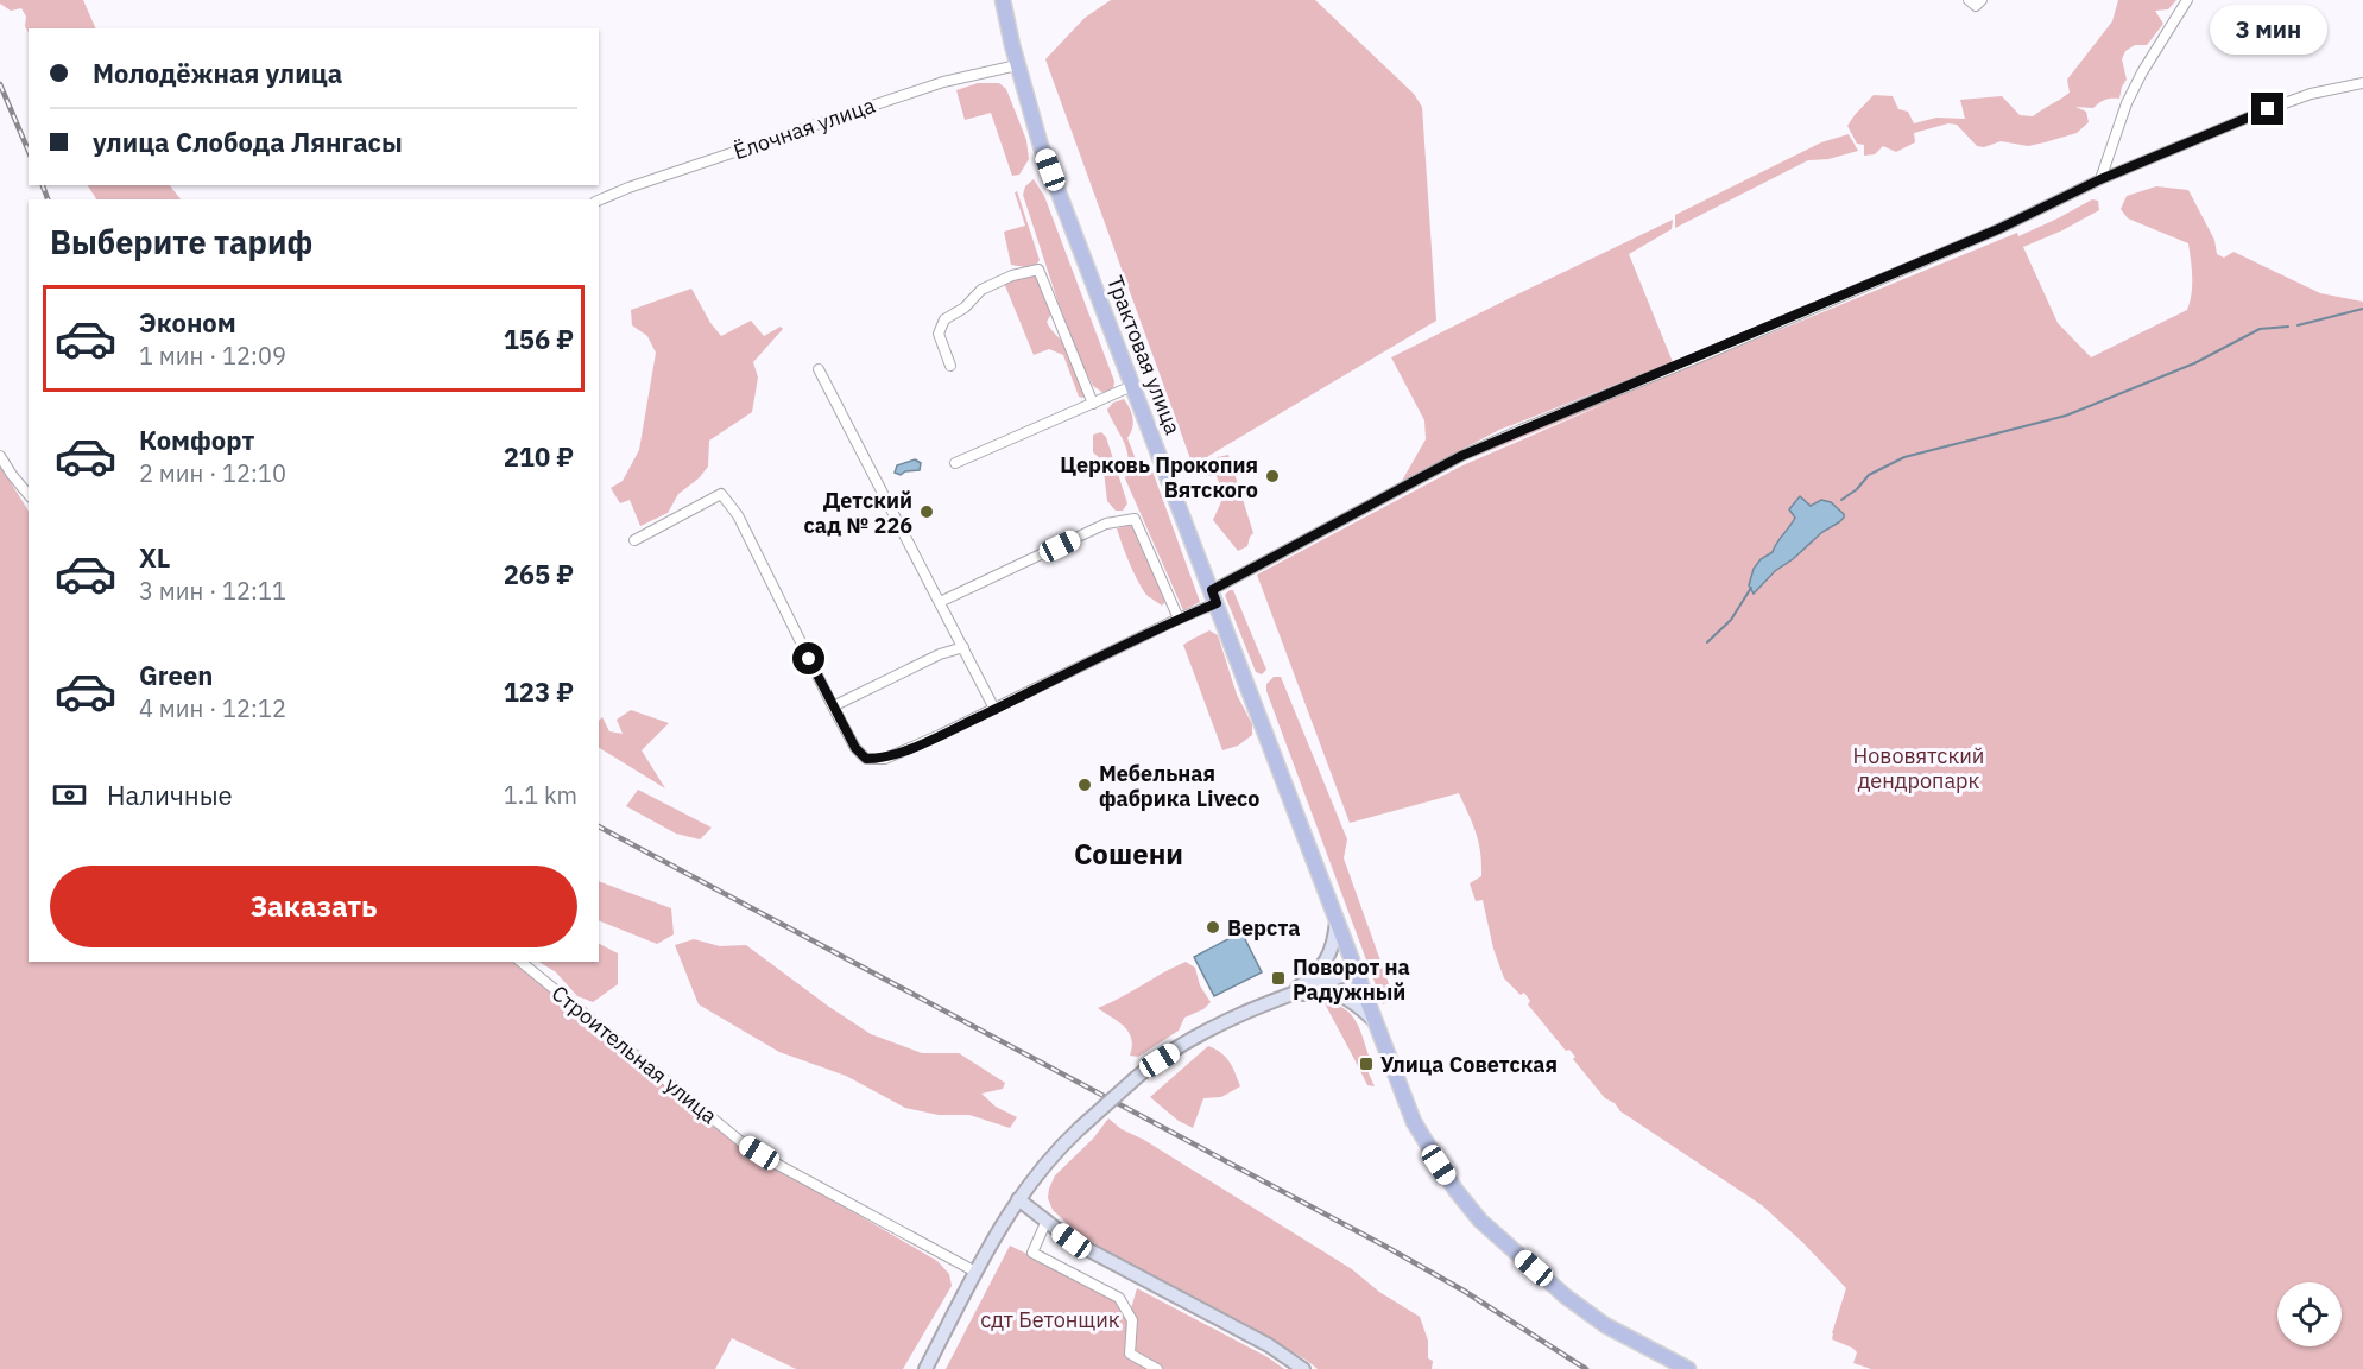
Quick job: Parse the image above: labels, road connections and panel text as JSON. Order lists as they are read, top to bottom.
{
  "streets": {
    "main road": ["Трактовая улица"],
    "street": ["Ёлочная улица", "Строительная улица"]
  },
  "crossings": [
    ["Ёлочная улица", "Трактовая улица"]
  ],
  "districts": ["Сошени"],
  "parks": ["Нововятский дендропарк", "сдт Бетонщик"],
  "places": {
    "other": [
      "Церковь Прокопия Вятского",
      "Детский сад № 226",
      "Мебельная фабрика Liveco",
      "Верста"
    ],
    "transit": ["Поворот на Радужный", "Улица Советская"]
  },
  "page": {
    "bubble": "3 мин",
    "banner": ["Молодёжная улица", "улица Слобода Лянгасы"],
    "heading": "Выберите тариф",
    "list": [
      {
        "name": "Эконом",
        "note": "1 мин · 12:09",
        "value": "156 ₽"
      },
      {
        "name": "Комфорт",
        "note": "2 мин · 12:10",
        "value": "210 ₽"
      },
      {
        "name": "XL",
        "note": "3 мин · 12:11",
        "value": "265 ₽"
      },
      {
        "name": "Green",
        "note": "4 мин · 12:12",
        "value": "123 ₽"
      }
    ],
    "pay": ["Наличные", "1.1 km"],
    "buttons": "Заказать"
  }
}
